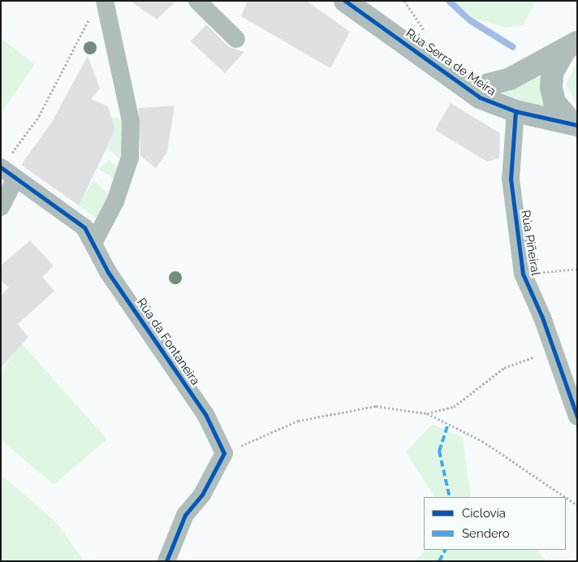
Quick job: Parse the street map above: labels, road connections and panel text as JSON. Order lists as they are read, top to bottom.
{
  "streets": {
    "street": ["Rúa Serra de Meira", "Rúa Piñeiral", "Rúa da Fontaneira"]
  },
  "crossings": [
    ["Rúa Serra de Meira", "Rúa Piñeiral"]
  ],
  "legend": ["Ciclovía", "Sendero"]
}
